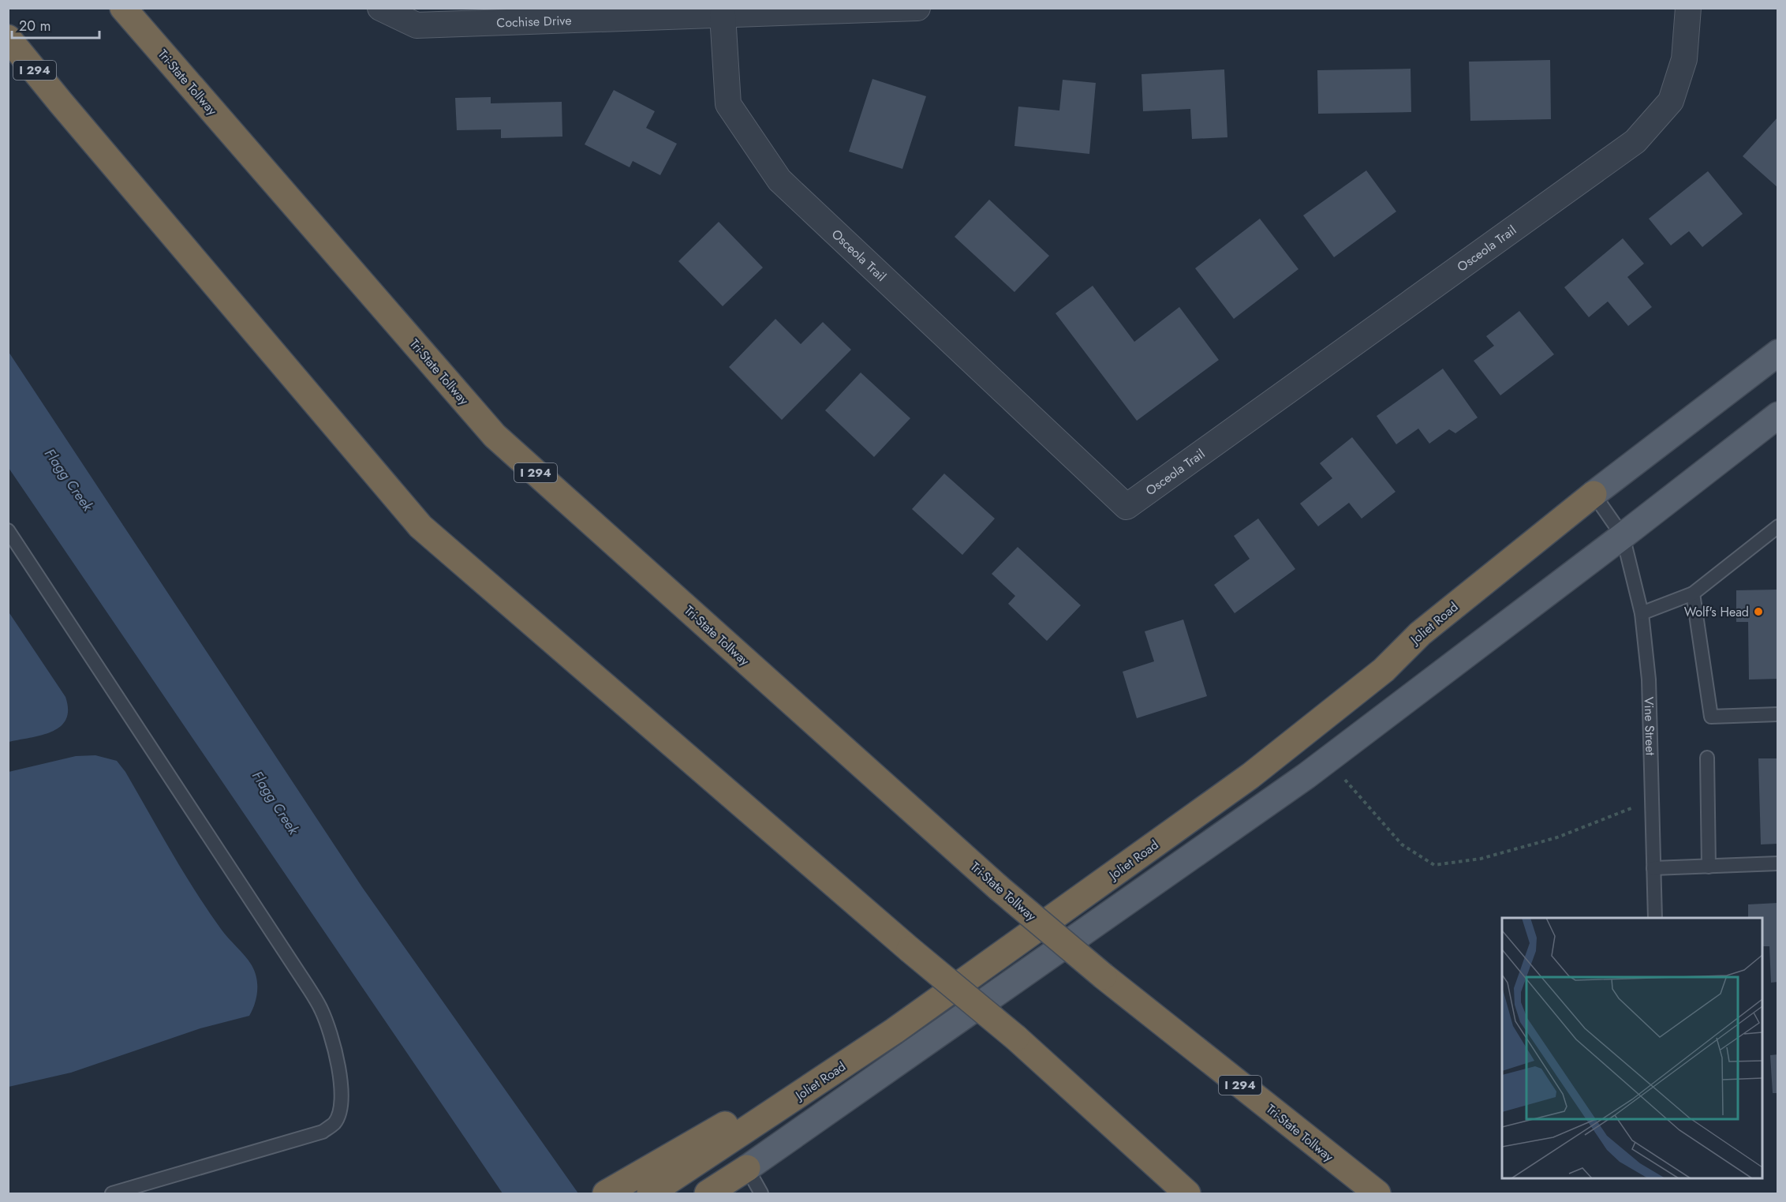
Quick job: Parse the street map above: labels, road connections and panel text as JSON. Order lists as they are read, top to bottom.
{
  "streets": {
    "highway": ["I 294", "Tri-State Tollway", "Joliet Road"],
    "street": ["Cochise Drive", "Osceola Trail"],
    "lane": ["Vine Street"]
  },
  "crossings": [
    ["Cochise Drive", "Osceola Trail"]
  ],
  "water": ["Flagg Creek"],
  "places": ["Wolf's Head"],
  "scale_bar": "20 m"
}
